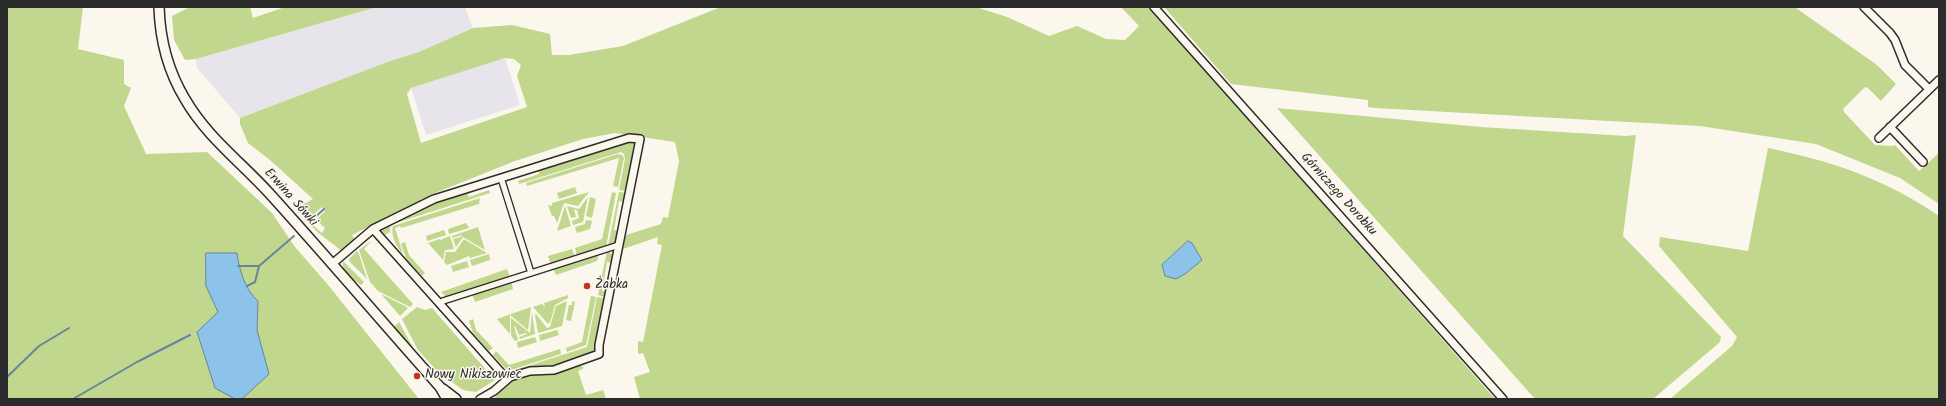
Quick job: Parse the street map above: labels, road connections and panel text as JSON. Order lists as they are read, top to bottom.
{
  "streets": {
    "street": ["Górniczego Dorobku", "Erwina Sówki"]
  },
  "places": ["Żabka", "Nowy Nikiszowiec"]
}
